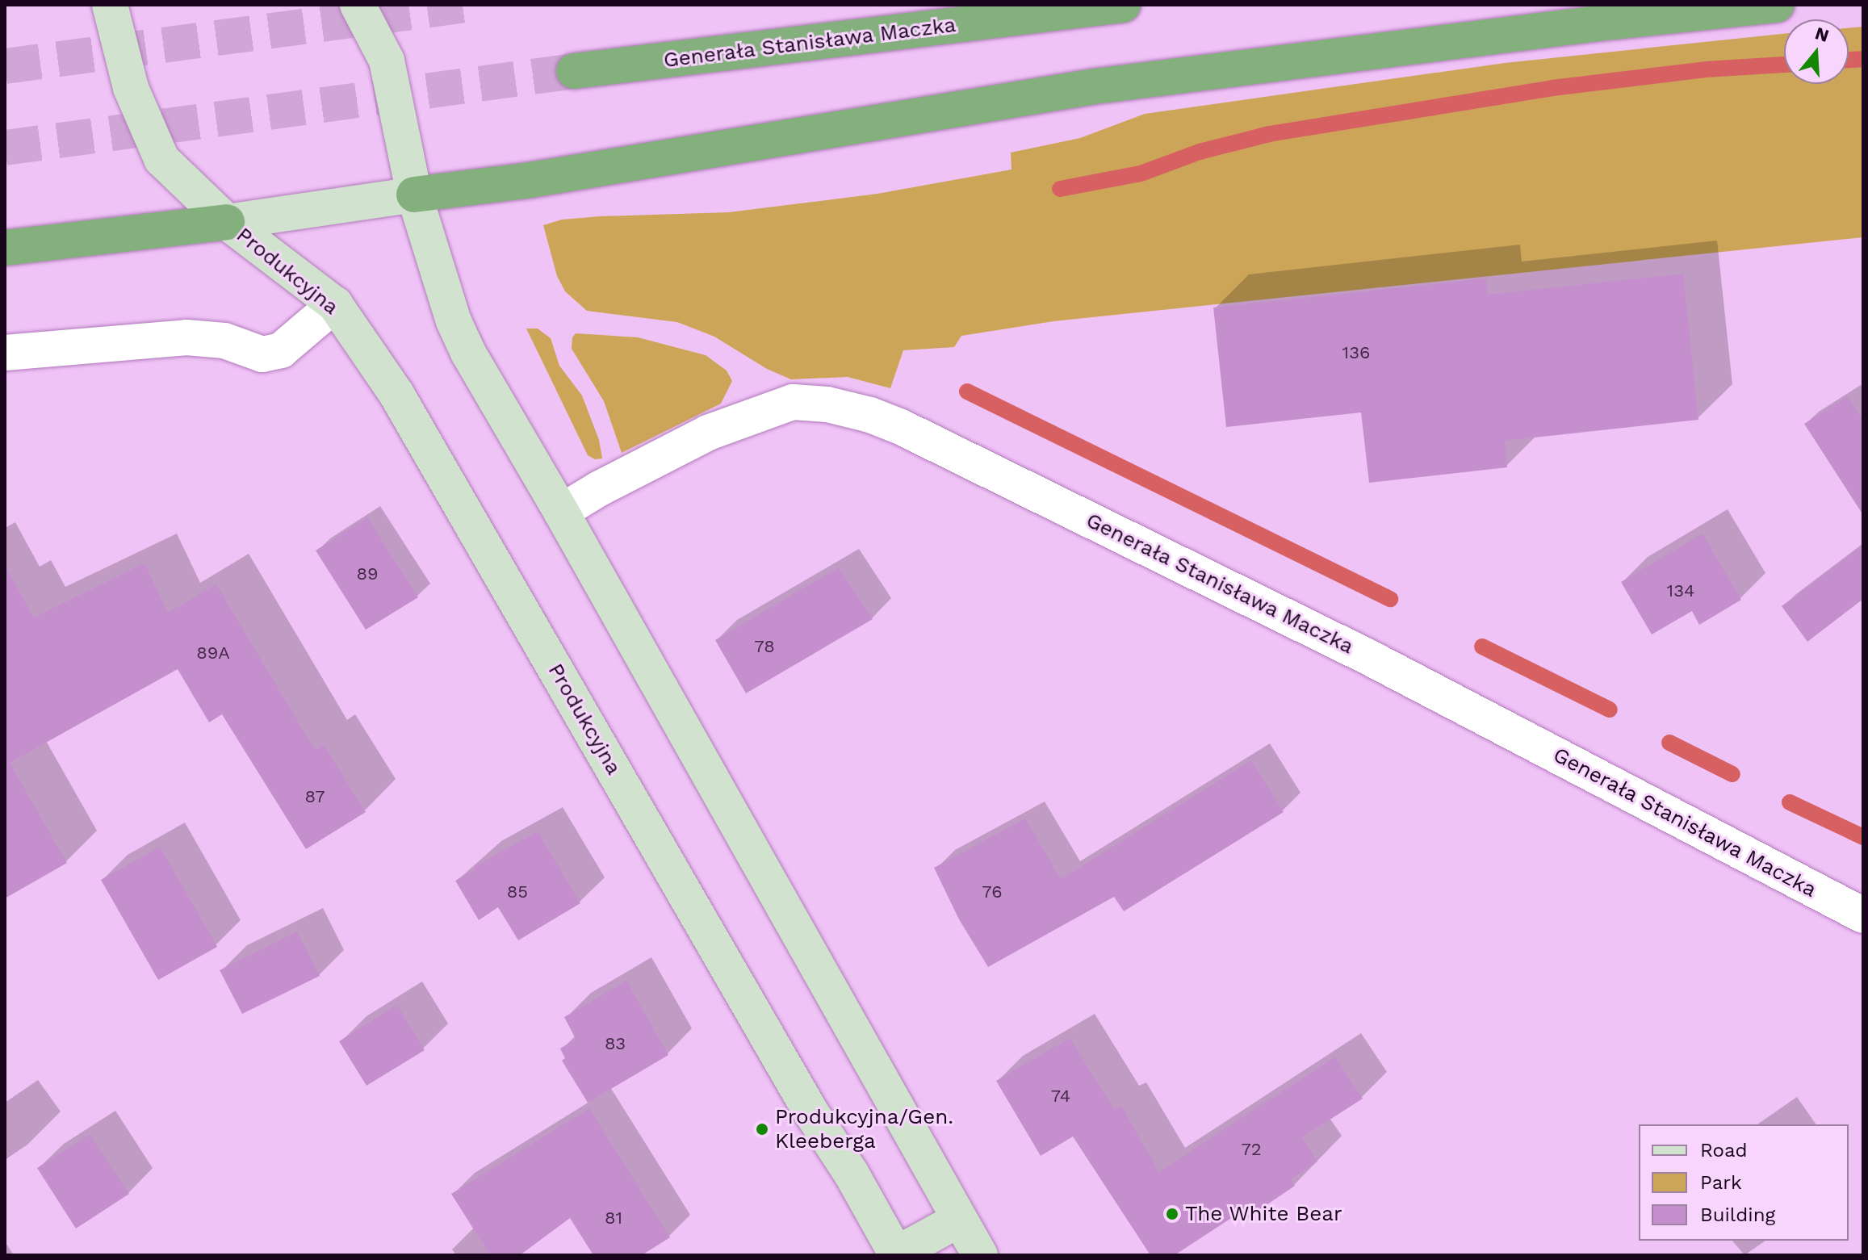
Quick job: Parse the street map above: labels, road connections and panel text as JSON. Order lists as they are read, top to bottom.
{
  "streets": {
    "highway": ["Generała Stanisława Maczka"],
    "main road": ["Produkcyjna"]
  },
  "places": ["Produkcyjna/Gen. Kleeberga", "The White Bear"],
  "house_numbers": [
    "136",
    "89",
    "134",
    "78",
    "89A",
    "87",
    "85",
    "76",
    "83",
    "74",
    "72",
    "81"
  ],
  "legend": ["Road", "Park", "Building"],
  "north": "top"
}
